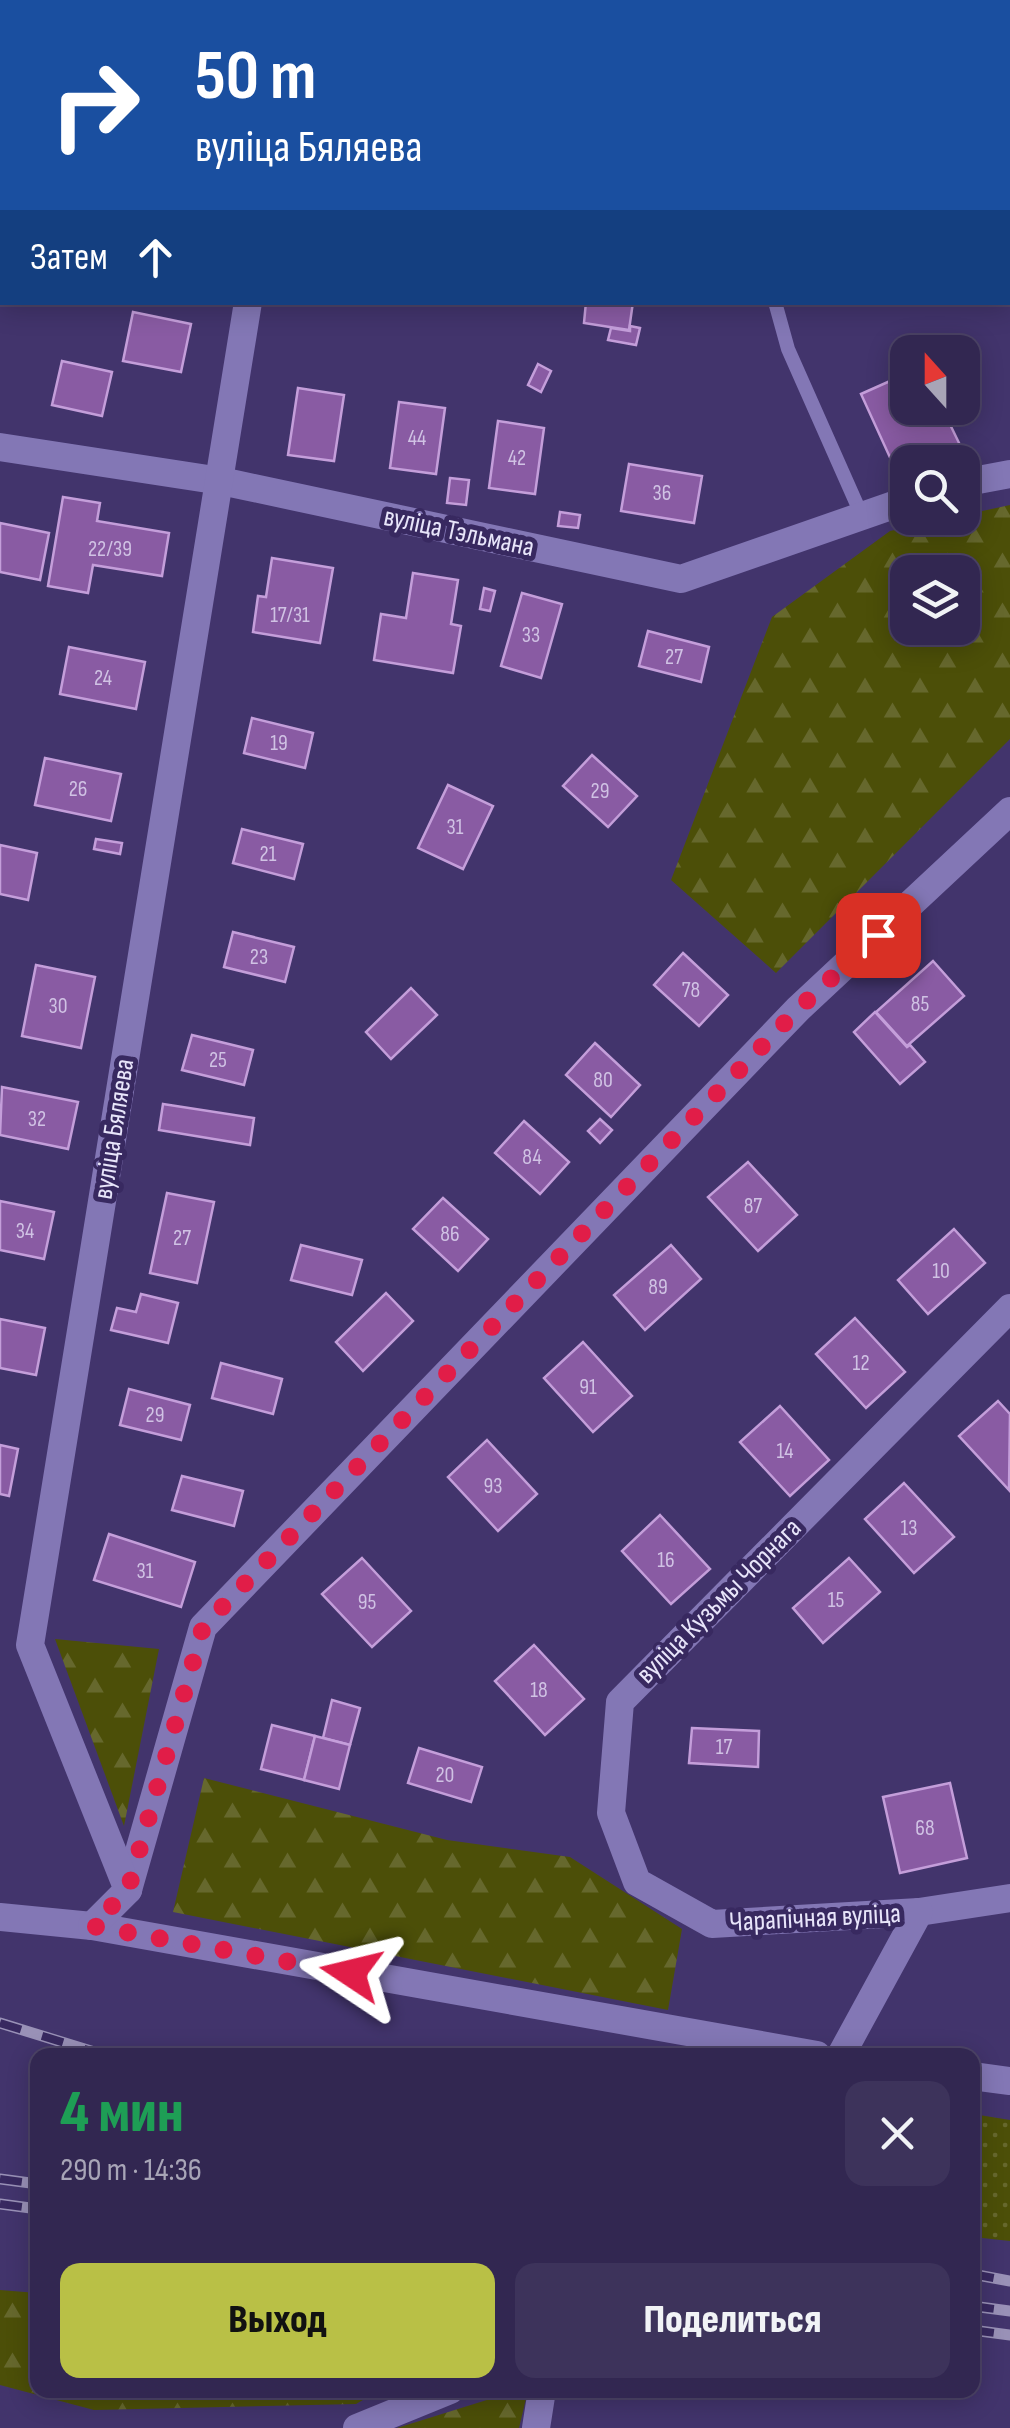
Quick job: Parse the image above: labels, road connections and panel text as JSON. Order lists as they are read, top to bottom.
{
  "streets": {
    "street": [
      "вуліца Тэльмана",
      "вуліца Бяляева",
      "вуліца Кузьмы Чорнага",
      "Чарапічная вуліца"
    ]
  },
  "crossings": [
    ["вуліца Тэльмана", "вуліца Бяляева"],
    ["вуліца Кузьмы Чорнага", "Чарапічная вуліца"]
  ],
  "house_numbers": [
    "44",
    "42",
    "36",
    "22/39",
    "17/31",
    "33",
    "27",
    "24",
    "19",
    "26",
    "29",
    "31",
    "21",
    "23",
    "78",
    "85",
    "30",
    "25",
    "80",
    "32",
    "84",
    "87",
    "34",
    "86",
    "27",
    "10",
    "89",
    "12",
    "91",
    "29",
    "14",
    "93",
    "13",
    "16",
    "31",
    "15",
    "95",
    "18",
    "17",
    "20",
    "68"
  ],
  "north": "top",
  "page": {
    "turn": ["50 m", "вуліца Бяляева"],
    "then": "Затем",
    "heading": ["4 мин", "290 m · 14:36"],
    "buttons": ["Выход", "Поделиться"]
  }
}
